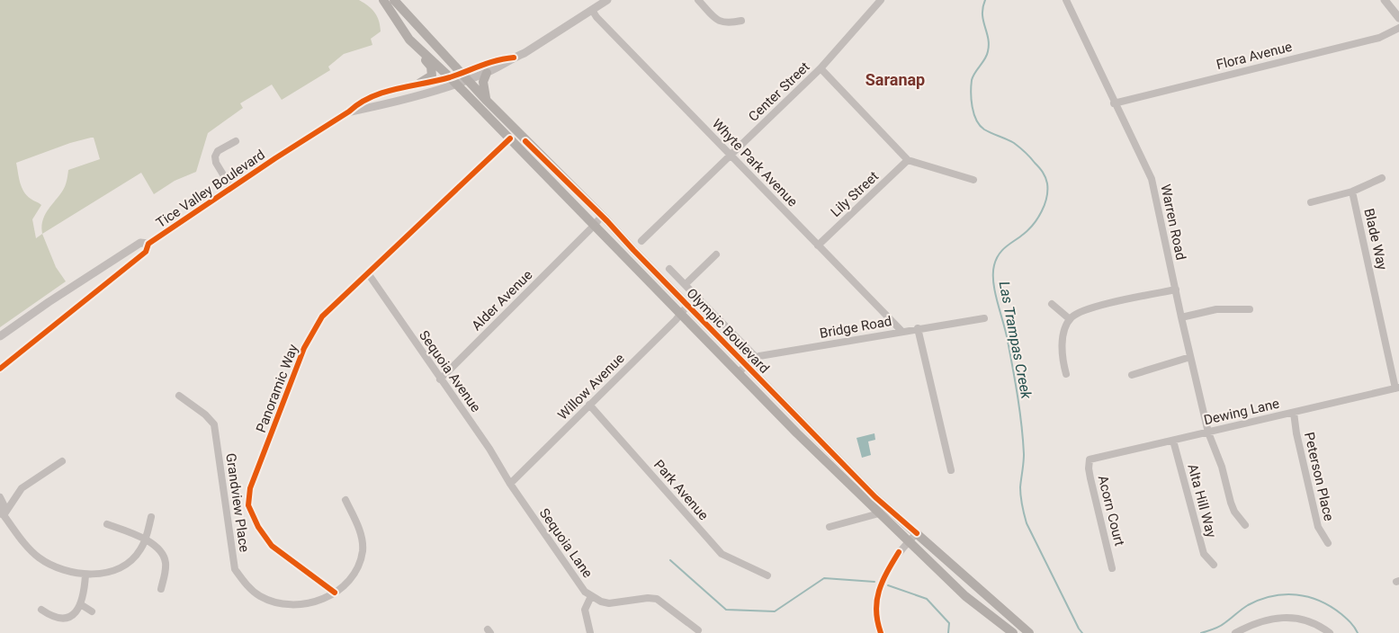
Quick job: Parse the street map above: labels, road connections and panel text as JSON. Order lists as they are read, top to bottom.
{
  "streets": {
    "main road": ["Olympic Boulevard"],
    "street": [
      "Flora Avenue",
      "Center Street",
      "Whyte Park Avenue",
      "Tice Valley Boulevard",
      "Lily Street",
      "Warren Road",
      "Blade Way",
      "Alder Avenue",
      "Bridge Road",
      "Sequoia Avenue",
      "Willow Avenue",
      "Panoramic Way",
      "Dewing Lane",
      "Peterson Place",
      "Park Avenue",
      "Alta Hill Way",
      "Grandview Place",
      "Acorn Court",
      "Sequoia Lane"
    ]
  },
  "crossings": [
    ["Flora Avenue", "Warren Road"],
    ["Center Street", "Whyte Park Avenue"],
    ["Whyte Park Avenue", "Lily Street"],
    ["Whyte Park Avenue", "Bridge Road"],
    ["Tice Valley Boulevard", "Olympic Boulevard"],
    ["Warren Road", "Dewing Lane"],
    ["Blade Way", "Dewing Lane"],
    ["Alder Avenue", "Olympic Boulevard"],
    ["Alder Avenue", "Sequoia Avenue"],
    ["Bridge Road", "Olympic Boulevard"],
    ["Olympic Boulevard", "Willow Avenue"],
    ["Olympic Boulevard", "Panoramic Way"],
    ["Sequoia Avenue", "Willow Avenue"],
    ["Sequoia Avenue", "Panoramic Way"],
    ["Sequoia Avenue", "Sequoia Lane"],
    ["Willow Avenue", "Park Avenue"],
    ["Willow Avenue", "Sequoia Lane"],
    ["Panoramic Way", "Grandview Place"],
    ["Dewing Lane", "Peterson Place"],
    ["Dewing Lane", "Alta Hill Way"],
    ["Dewing Lane", "Acorn Court"]
  ],
  "districts": ["Saranap"],
  "water": ["Las Trampas Creek"]
}
